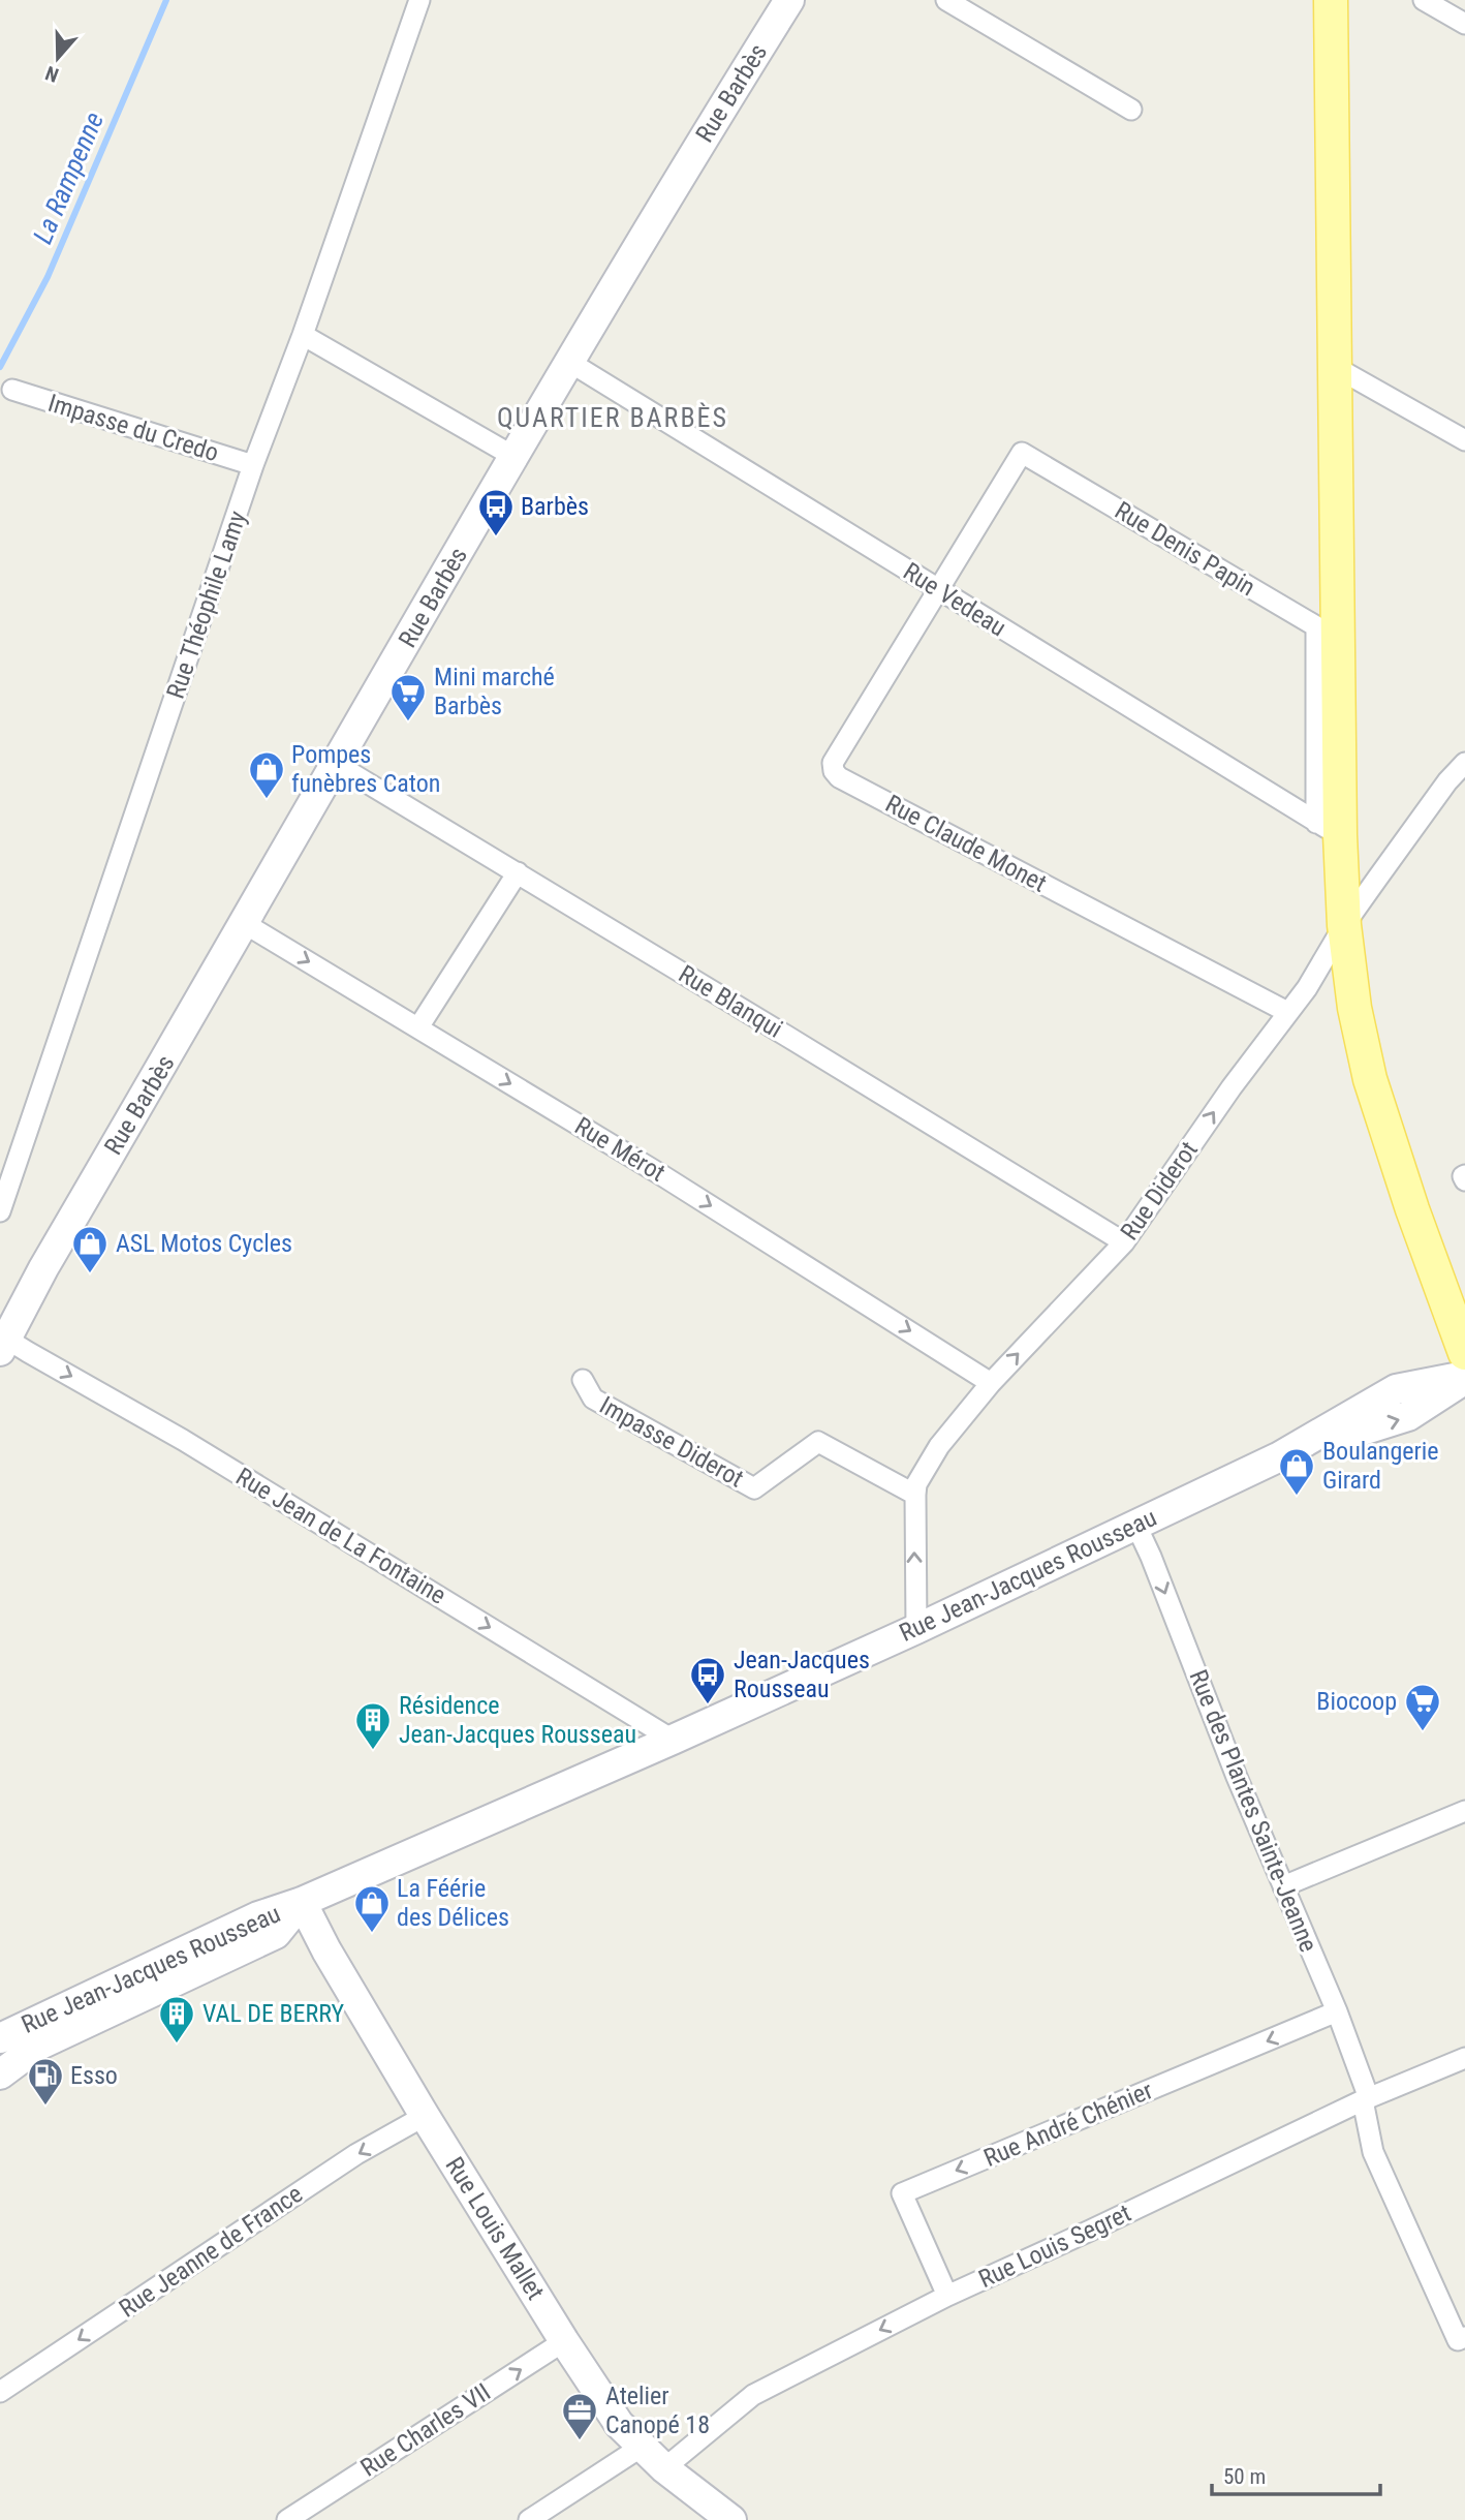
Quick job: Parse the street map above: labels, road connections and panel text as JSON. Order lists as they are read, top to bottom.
{
  "streets": {
    "main road": ["Rue Barbès", "Rue Jean-Jacques Rousseau", "Rue Louis Mallet"],
    "street": [
      "Impasse du Credo",
      "Rue Denis Papin",
      "Rue Vedeau",
      "Rue Théophile Lamy",
      "Rue Claude Monet",
      "Rue Blanqui",
      "Rue Mérot",
      "Rue Diderot",
      "Impasse Diderot",
      "Rue Jean de La Fontaine",
      "Rue des Plantes Sainte-Jeanne",
      "Rue André Chénier",
      "Rue Louis Segret",
      "Rue Jeanne de France",
      "Rue Charles VII"
    ]
  },
  "crossings": [
    ["Rue Barbès", "Rue Vedeau"],
    ["Rue Barbès", "Rue Blanqui"],
    ["Rue Barbès", "Rue Mérot"],
    ["Rue Barbès", "Rue Jean de La Fontaine"],
    ["Impasse du Credo", "Rue Théophile Lamy"],
    ["Rue Denis Papin", "Rue Vedeau"],
    ["Rue Denis Papin", "Rue Claude Monet"],
    ["Rue Vedeau", "Rue Claude Monet"],
    ["Rue Claude Monet", "Rue Diderot"],
    ["Rue Blanqui", "Rue Diderot"],
    ["Rue Mérot", "Rue Diderot"],
    ["Rue Diderot", "Impasse Diderot"],
    ["Rue Diderot", "Rue Jean-Jacques Rousseau"],
    ["Rue Jean de La Fontaine", "Rue Jean-Jacques Rousseau"],
    ["Rue Jean-Jacques Rousseau", "Rue des Plantes Sainte-Jeanne"],
    ["Rue Jean-Jacques Rousseau", "Rue Louis Mallet"],
    ["Rue des Plantes Sainte-Jeanne", "Rue André Chénier"],
    ["Rue des Plantes Sainte-Jeanne", "Rue Louis Segret"],
    ["Rue André Chénier", "Rue Louis Segret"],
    ["Rue Louis Mallet", "Rue Louis Segret"],
    ["Rue Louis Mallet", "Rue Jeanne de France"],
    ["Rue Louis Mallet", "Rue Charles VII"]
  ],
  "one_way": [
    "Rue Mérot",
    "Rue Diderot",
    "Rue Jean de La Fontaine",
    "Rue des Plantes Sainte-Jeanne",
    "Rue André Chénier",
    "Rue Louis Segret",
    "Rue Jeanne de France"
  ],
  "districts": ["QUARTIER BARBÈS"],
  "water": ["La Rampenne"],
  "places": {
    "bus stop": ["Barbès", "Jean-Jacques Rousseau"],
    "supermarket": ["Mini marché Barbès", "Biocoop"],
    "shop": [
      "Pompes funèbres Caton",
      "ASL Motos Cycles",
      "Boulangerie Girard",
      "La Féérie des Délices"
    ],
    "building": ["Résidence Jean-Jacques Rousseau", "VAL DE BERRY"],
    "fuel station": ["Esso"],
    "office": ["Atelier Canopé 18"]
  },
  "scale_bar": "50 m",
  "north": "bottom"
}
